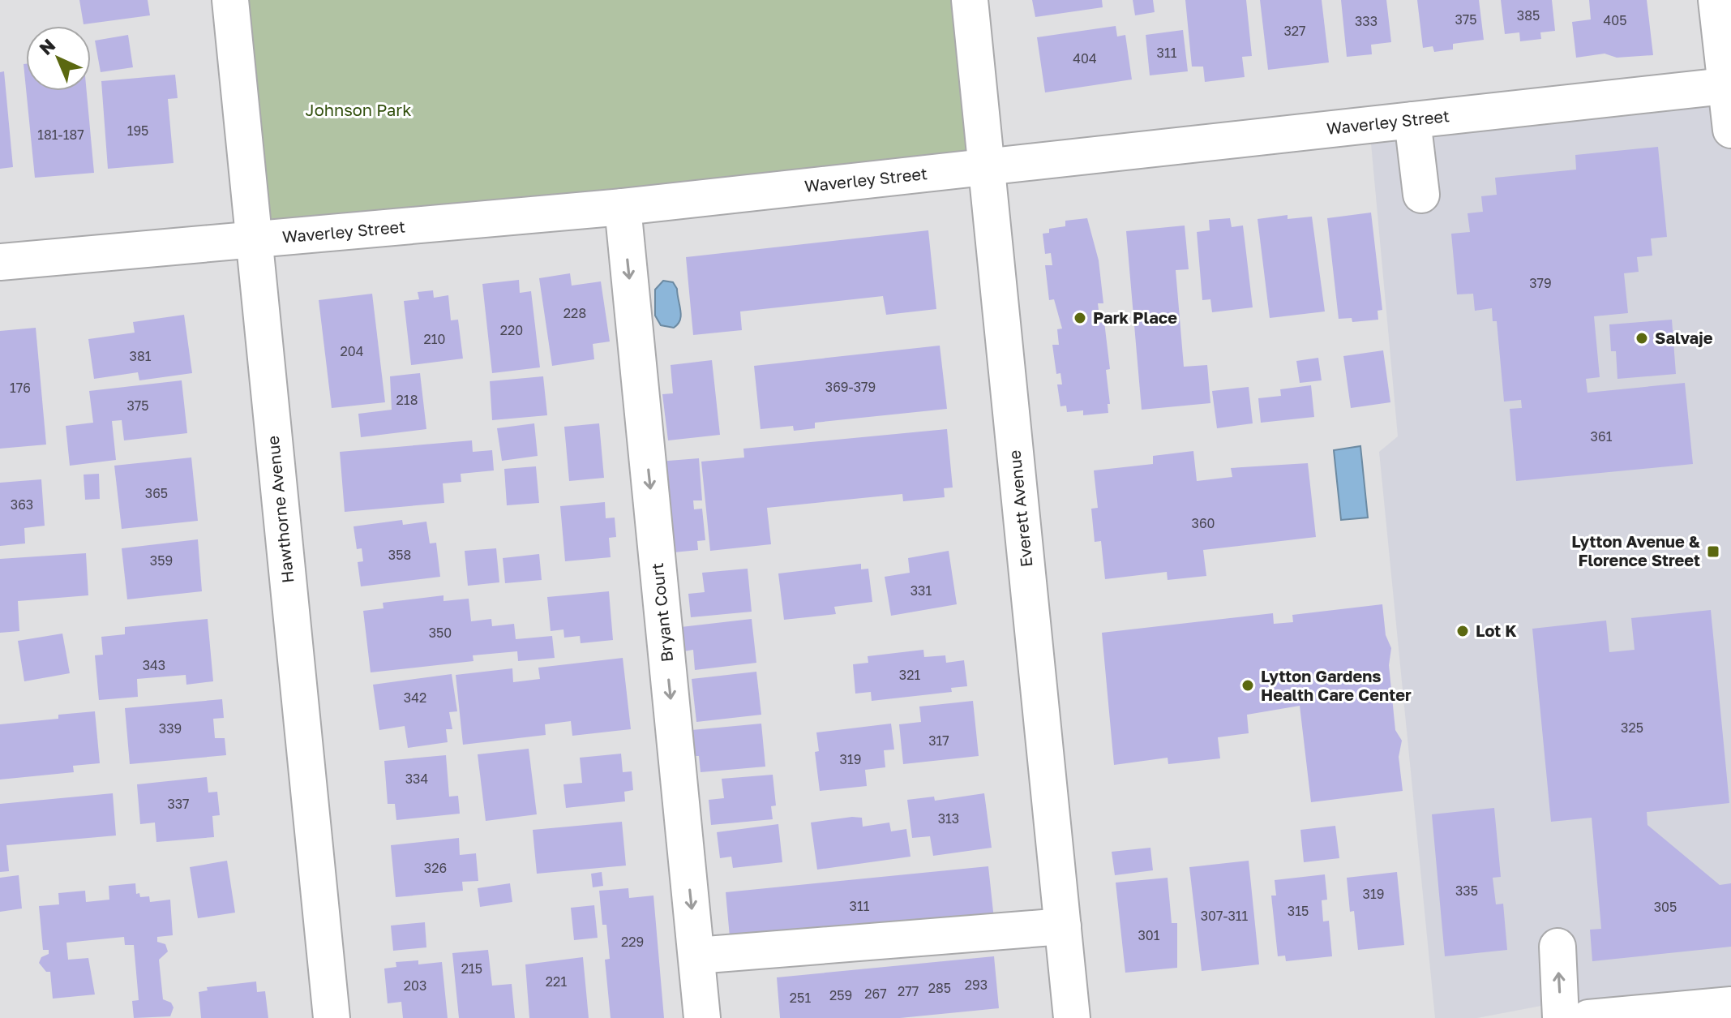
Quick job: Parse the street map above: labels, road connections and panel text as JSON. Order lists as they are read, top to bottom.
{
  "streets": {
    "street": [
      "Waverley Street",
      "Everett Avenue",
      "Hawthorne Avenue",
      "Bryant Court"
    ]
  },
  "crossings": [
    ["Waverley Street", "Everett Avenue"],
    ["Waverley Street", "Hawthorne Avenue"],
    ["Waverley Street", "Bryant Court"]
  ],
  "one_way": ["Bryant Court"],
  "parks": ["Johnson Park"],
  "places": {
    "other": [
      "Park Place",
      "Salvaje",
      "Lot K",
      "Lytton Gardens Health Care Center"
    ],
    "transit": ["Lytton Avenue & Florence Street"]
  },
  "house_numbers": [
    "385",
    "375",
    "405",
    "333",
    "327",
    "311",
    "404",
    "195",
    "181-187",
    "379",
    "228",
    "220",
    "210",
    "204",
    "381",
    "369-379",
    "176",
    "218",
    "375",
    "361",
    "365",
    "363",
    "360",
    "358",
    "359",
    "331",
    "350",
    "343",
    "321",
    "342",
    "325",
    "339",
    "317",
    "319",
    "334",
    "337",
    "313",
    "326",
    "335",
    "319",
    "311",
    "305",
    "315",
    "307-311",
    "301",
    "229",
    "215",
    "221",
    "293",
    "203",
    "285",
    "277",
    "267",
    "259",
    "251"
  ],
  "north": "top left"
}
